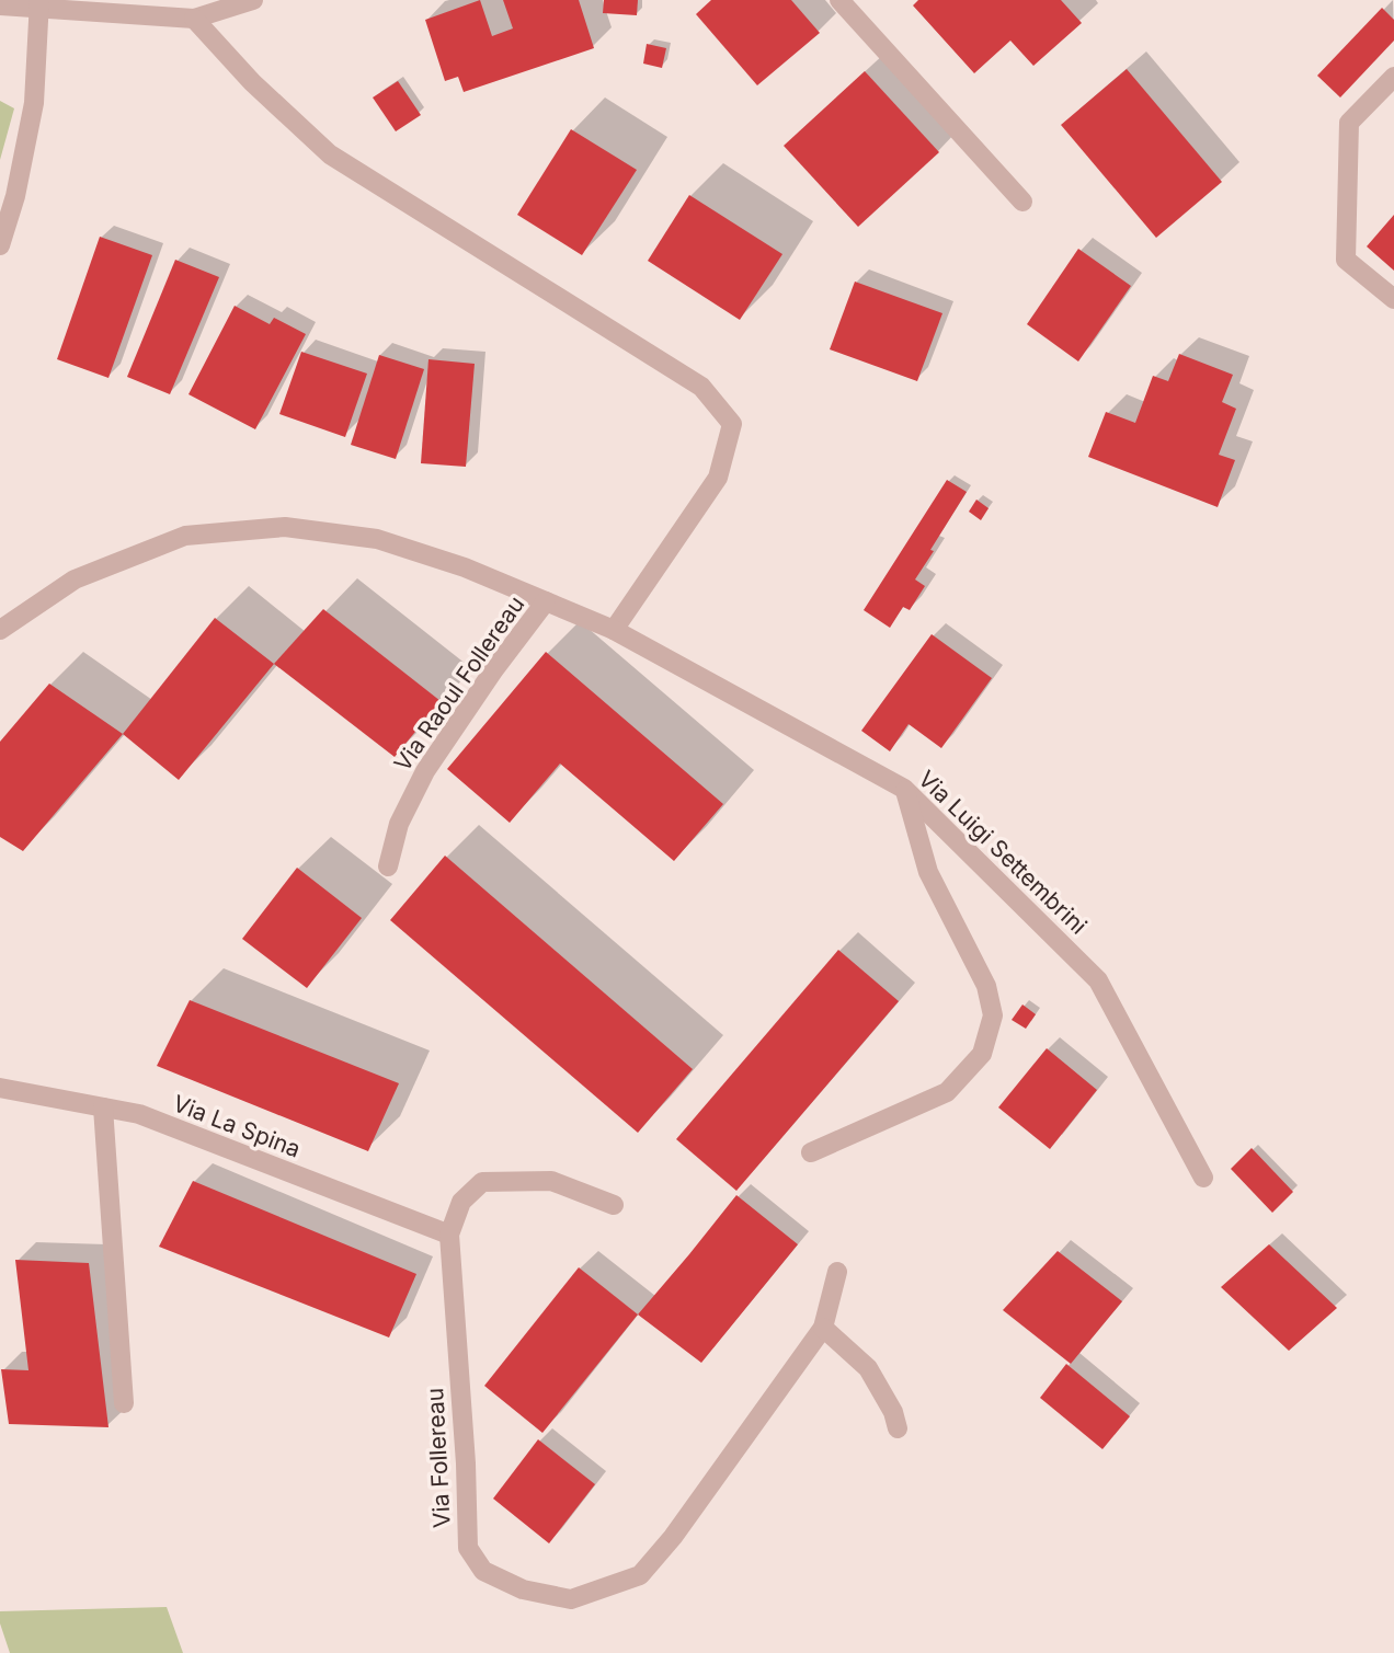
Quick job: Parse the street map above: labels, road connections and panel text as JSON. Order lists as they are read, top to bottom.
{
  "streets": {
    "street": [
      "Via Raoul Follereau",
      "Via Luigi Settembrini",
      "Via La Spina",
      "Via Follereau"
    ]
  },
  "crossings": [
    ["Via Raoul Follereau", "Via Luigi Settembrini"],
    ["Via La Spina", "Via Follereau"]
  ]
}
